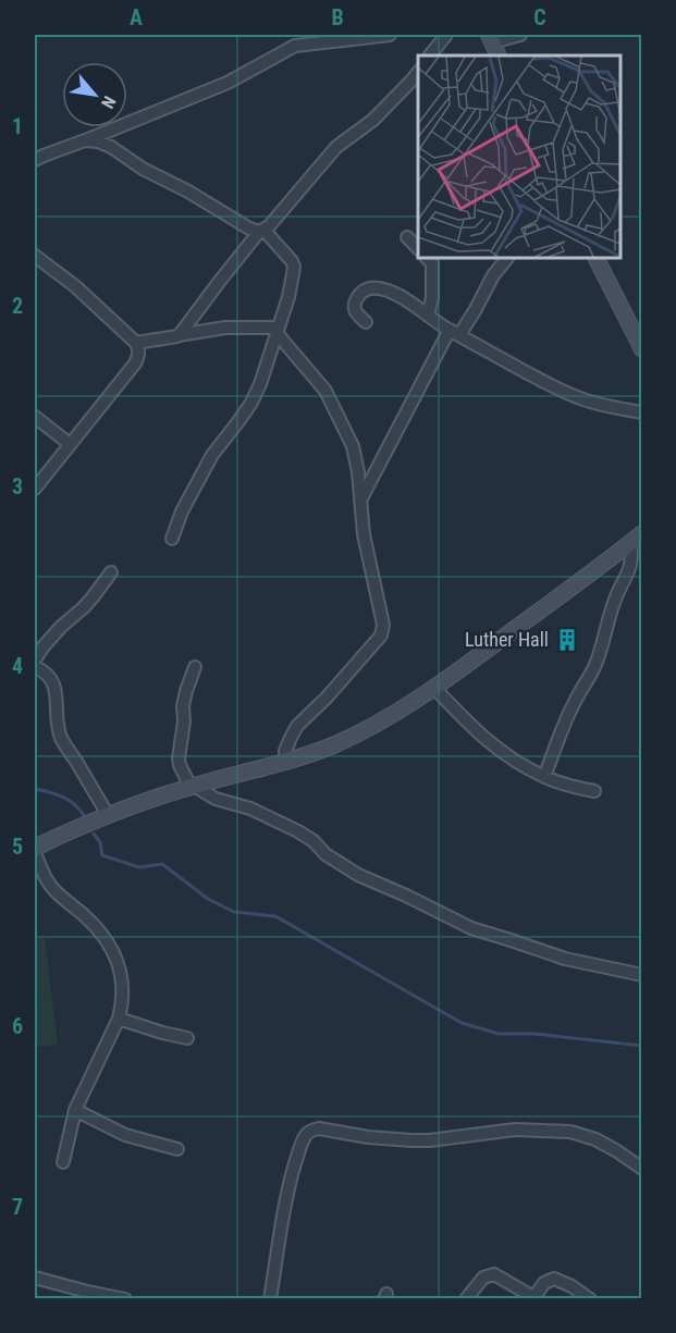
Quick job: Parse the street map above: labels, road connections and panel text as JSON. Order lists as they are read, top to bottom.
{
  "places": {
    "building": ["Luther Hall"]
  },
  "north": "bottom right",
  "grid": {
    "columns": ["A", "B", "C"],
    "rows": [
      "1",
      "2",
      "3",
      "4",
      "5",
      "6",
      "7"
    ]
  }
}
